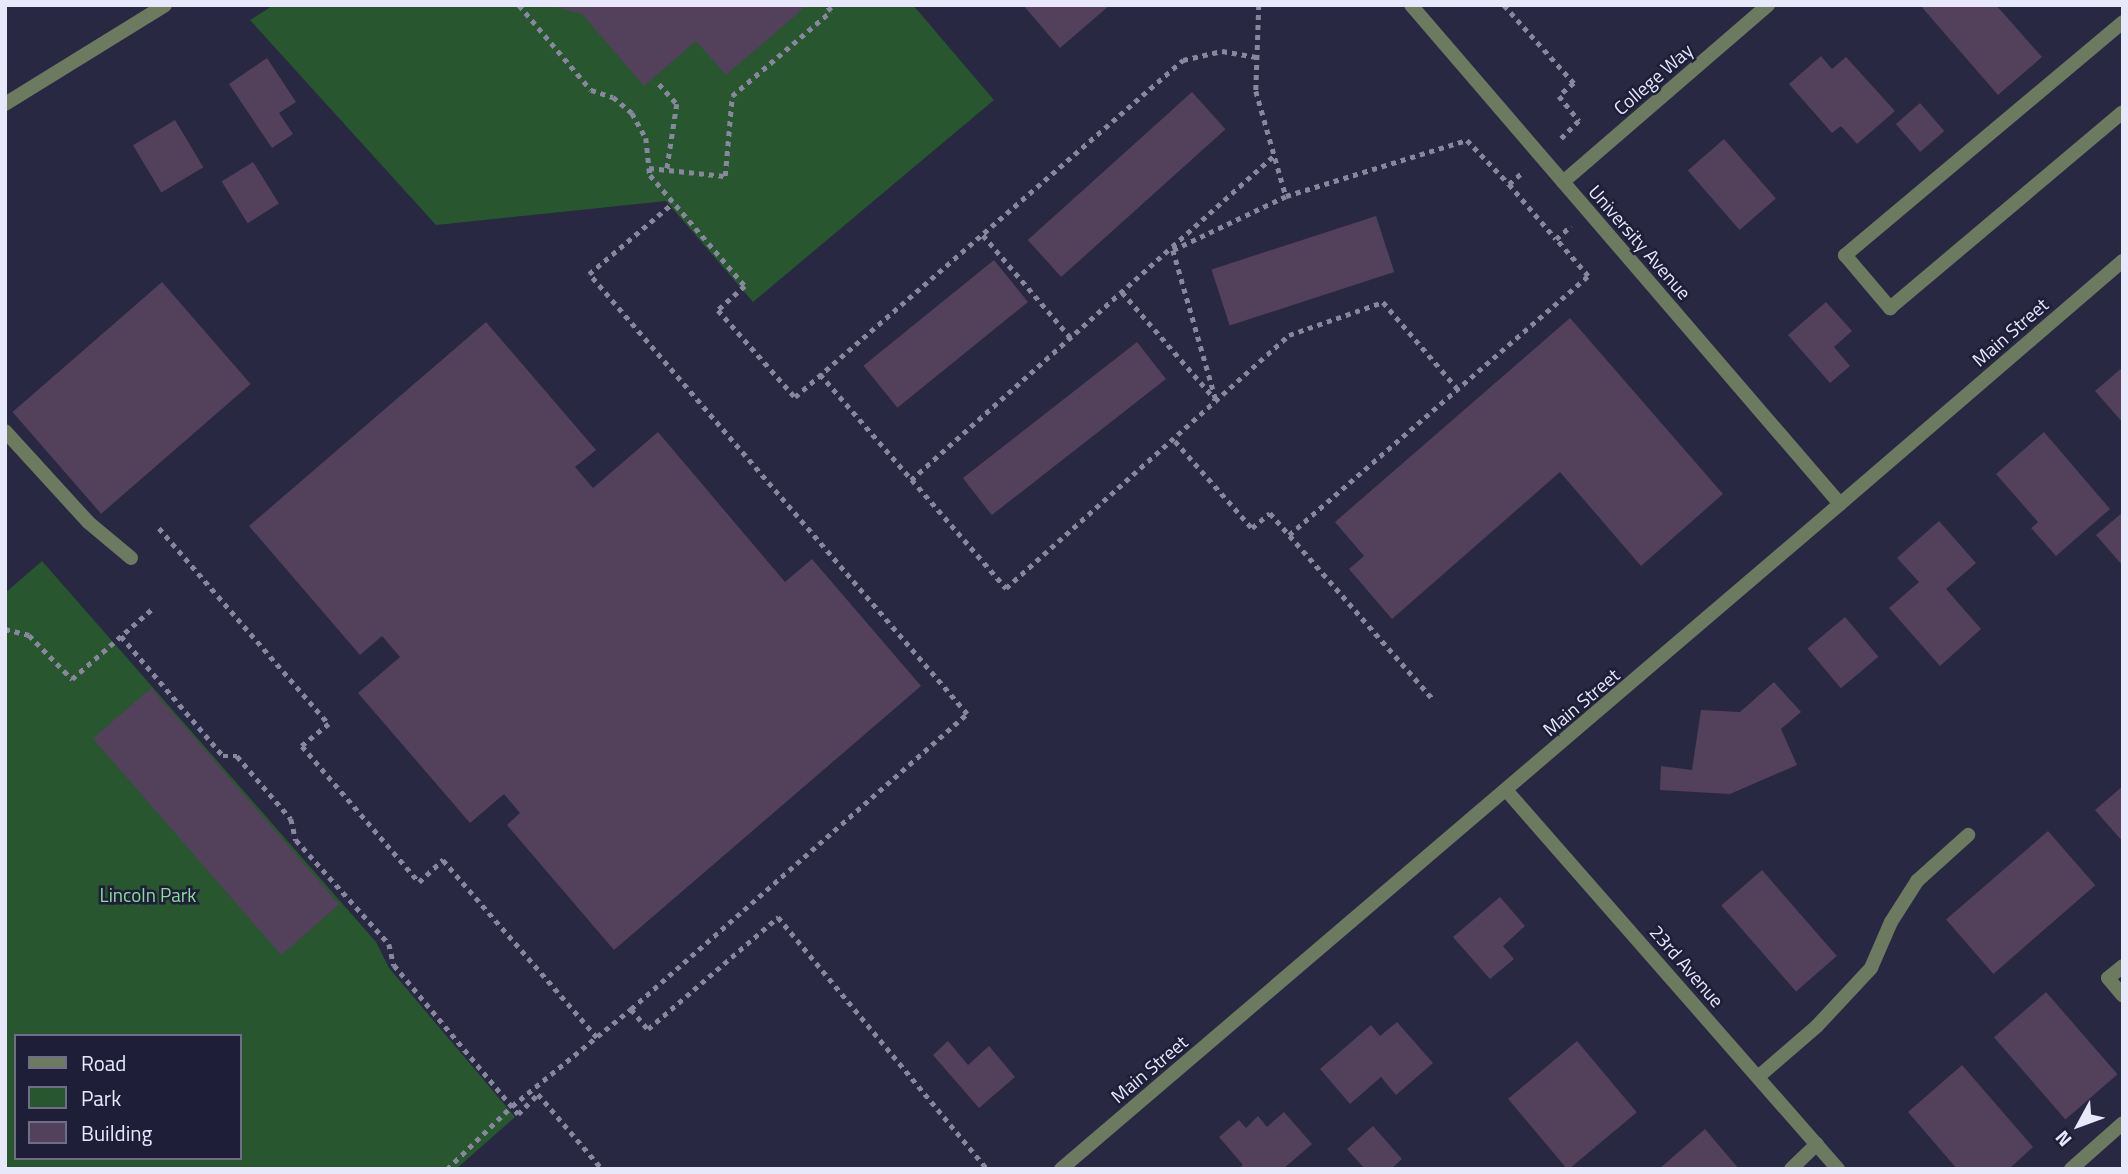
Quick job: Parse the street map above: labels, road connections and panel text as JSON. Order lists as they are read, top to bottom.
{
  "streets": {
    "street": [
      "College Way",
      "University Avenue",
      "Main Street",
      "23rd Avenue"
    ]
  },
  "crossings": [
    ["College Way", "University Avenue"],
    ["University Avenue", "Main Street"],
    ["Main Street", "23rd Avenue"]
  ],
  "parks": ["Lincoln Park"],
  "legend": ["Road", "Park", "Building"],
  "north": "bottom left"
}
